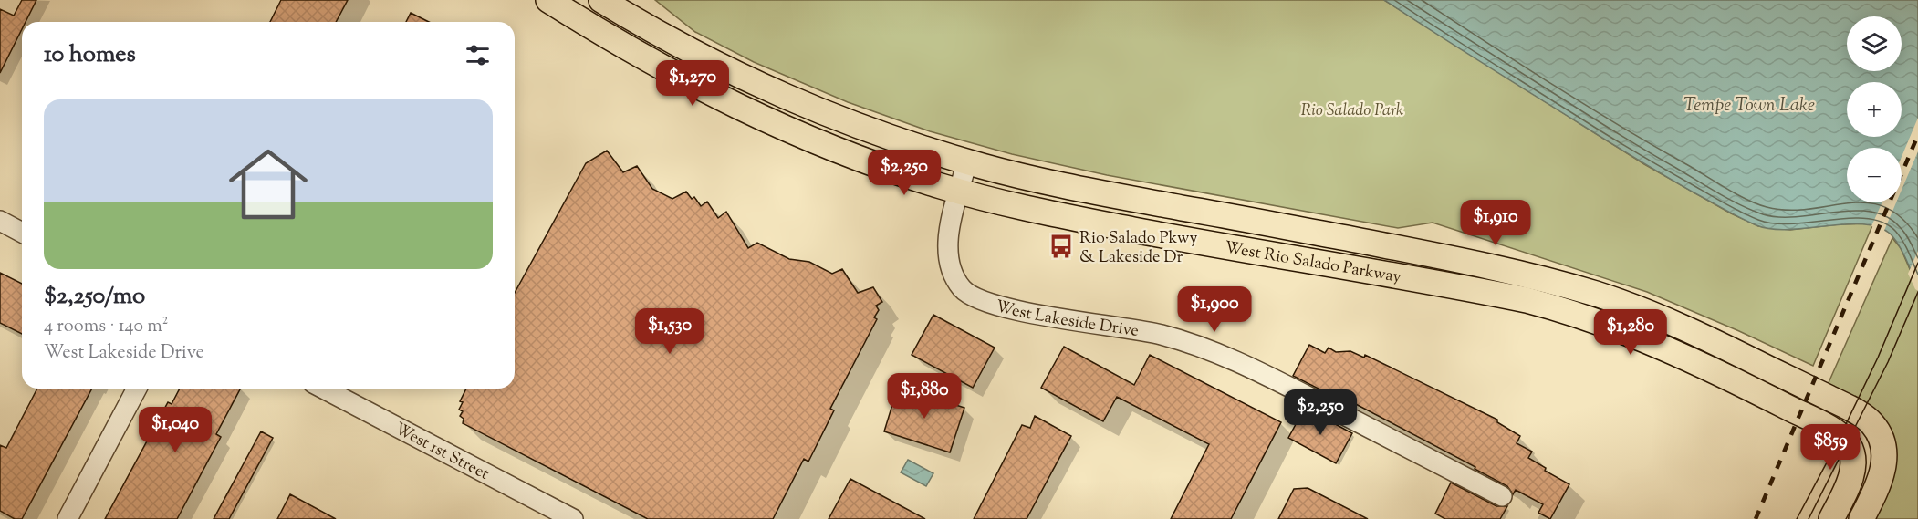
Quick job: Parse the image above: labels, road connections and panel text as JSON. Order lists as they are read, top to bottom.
{
  "streets": {
    "main road": ["West Rio Salado Parkway"],
    "street": ["West Lakeside Drive", "West 1st Street"]
  },
  "crossings": [
    ["West Rio Salado Parkway", "West Lakeside Drive"]
  ],
  "water": ["Tempe Town Lake"],
  "parks": ["Rio Salado Park"],
  "places": {
    "bus stop": ["Rio Salado Pkwy & Lakeside Dr"]
  },
  "page": {
    "map_buttons": ["+", "−"],
    "heading": "10 homes",
    "price": [
      "$1,270",
      "$2,250",
      "$1,910",
      "$1,900",
      "$1,530",
      "$1,280",
      "$1,880",
      "$2,250",
      "$1,040",
      "$859"
    ],
    "list": [
      {
        "name": "$2,250/mo",
        "note": "4 rooms · 140 m² · West Lakeside Drive"
      }
    ]
  }
}
